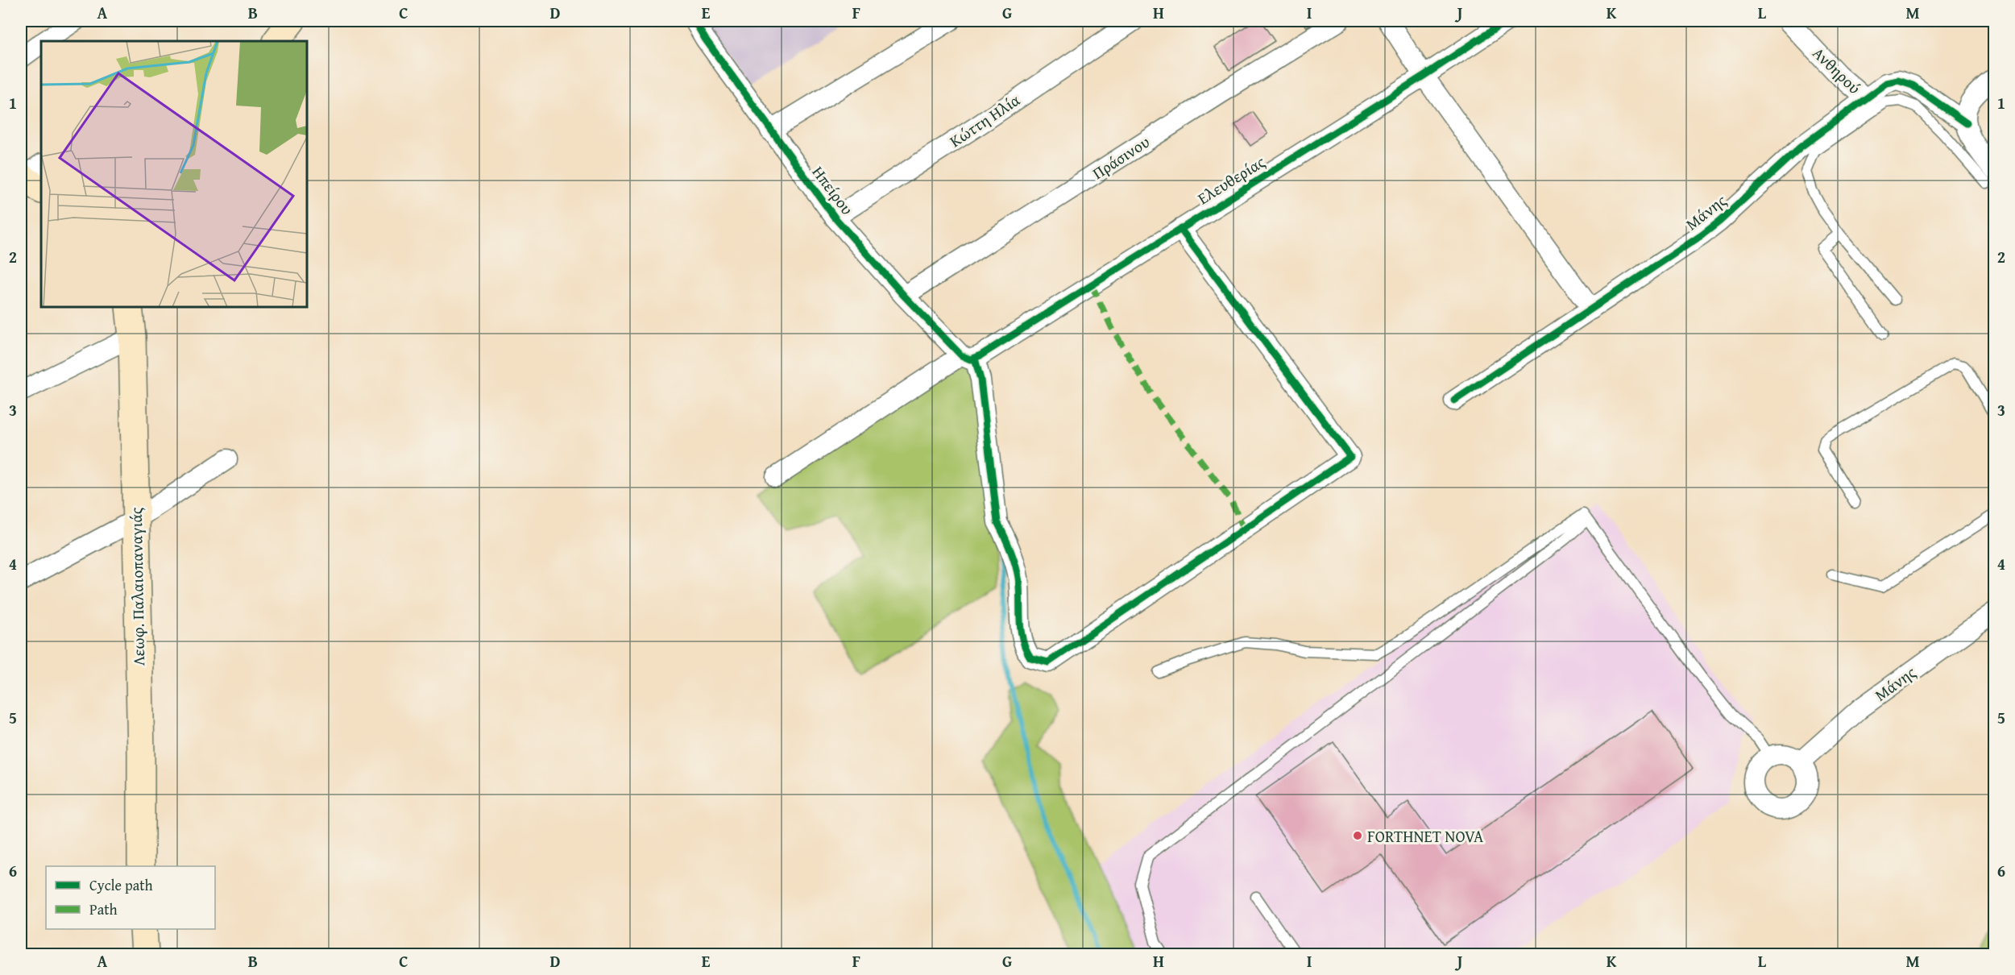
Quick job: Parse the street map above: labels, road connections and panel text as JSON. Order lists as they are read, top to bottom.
{
  "streets": {
    "street": [
      "Ανθηρού",
      "Κώττη Ηλία",
      "Πράσινου",
      "Ελευθερίας",
      "Ηπείρου",
      "Μάνης",
      "Λεωφ. Παλαιοπαναγιάς"
    ]
  },
  "crossings": [
    ["Ανθηρού", "Μάνης"],
    ["Κώττη Ηλία", "Ηπείρου"],
    ["Πράσινου", "Ηπείρου"],
    ["Ελευθερίας", "Ηπείρου"]
  ],
  "places": ["FORTHNET NOVA"],
  "legend": ["Cycle path", "Path"],
  "grid": {
    "columns": [
      "A",
      "B",
      "C",
      "D",
      "E",
      "F",
      "G",
      "H",
      "I",
      "J",
      "K",
      "L",
      "M"
    ],
    "rows": [
      "1",
      "2",
      "3",
      "4",
      "5",
      "6"
    ]
  }
}
